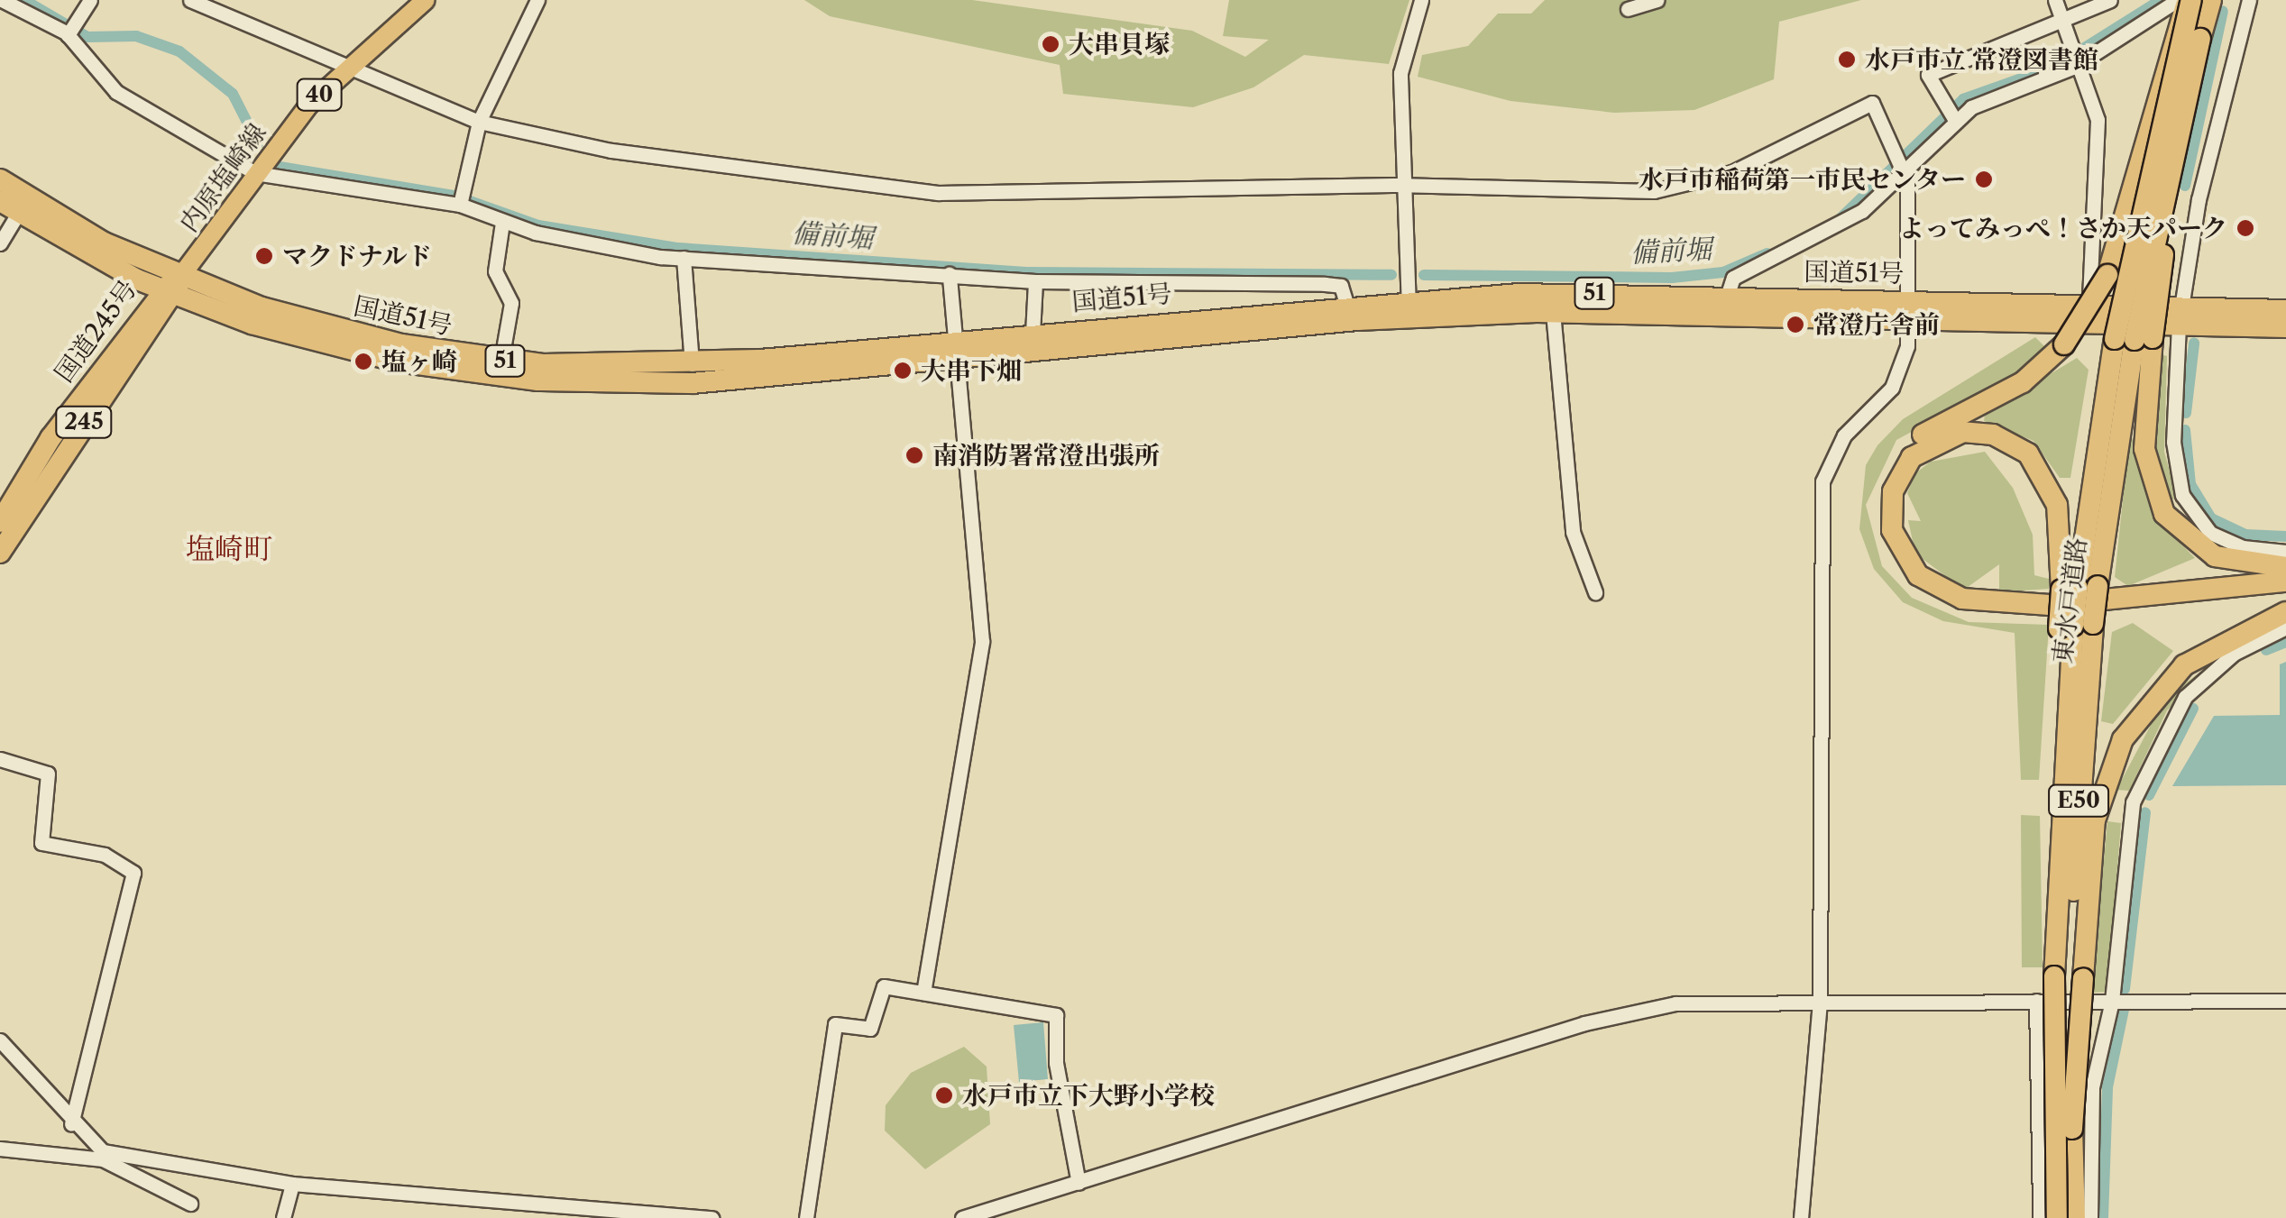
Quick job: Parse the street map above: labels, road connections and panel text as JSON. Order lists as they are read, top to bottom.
{
  "streets": {
    "highway": [
      "国道51号",
      "51",
      "国道245号",
      "245",
      "東水戸道路",
      "E50"
    ],
    "main road": ["40", "内原塩崎線"]
  },
  "crossings": [
    ["内原塩崎線", "国道51号"],
    ["内原塩崎線", "国道245号"],
    ["国道51号", "国道245号"]
  ],
  "districts": ["塩崎町"],
  "water": ["備前堀"],
  "places": [
    "大串貝塚",
    "水戸市立 常澄図書館",
    "水戸市稲荷第一市民センター",
    "よってみっぺ！さか天パーク",
    "マクドナルド",
    "常澄庁舎前",
    "塩ヶ崎",
    "大串下畑",
    "南消防署常澄出張所",
    "水戸市立下大野小学校"
  ]
}
